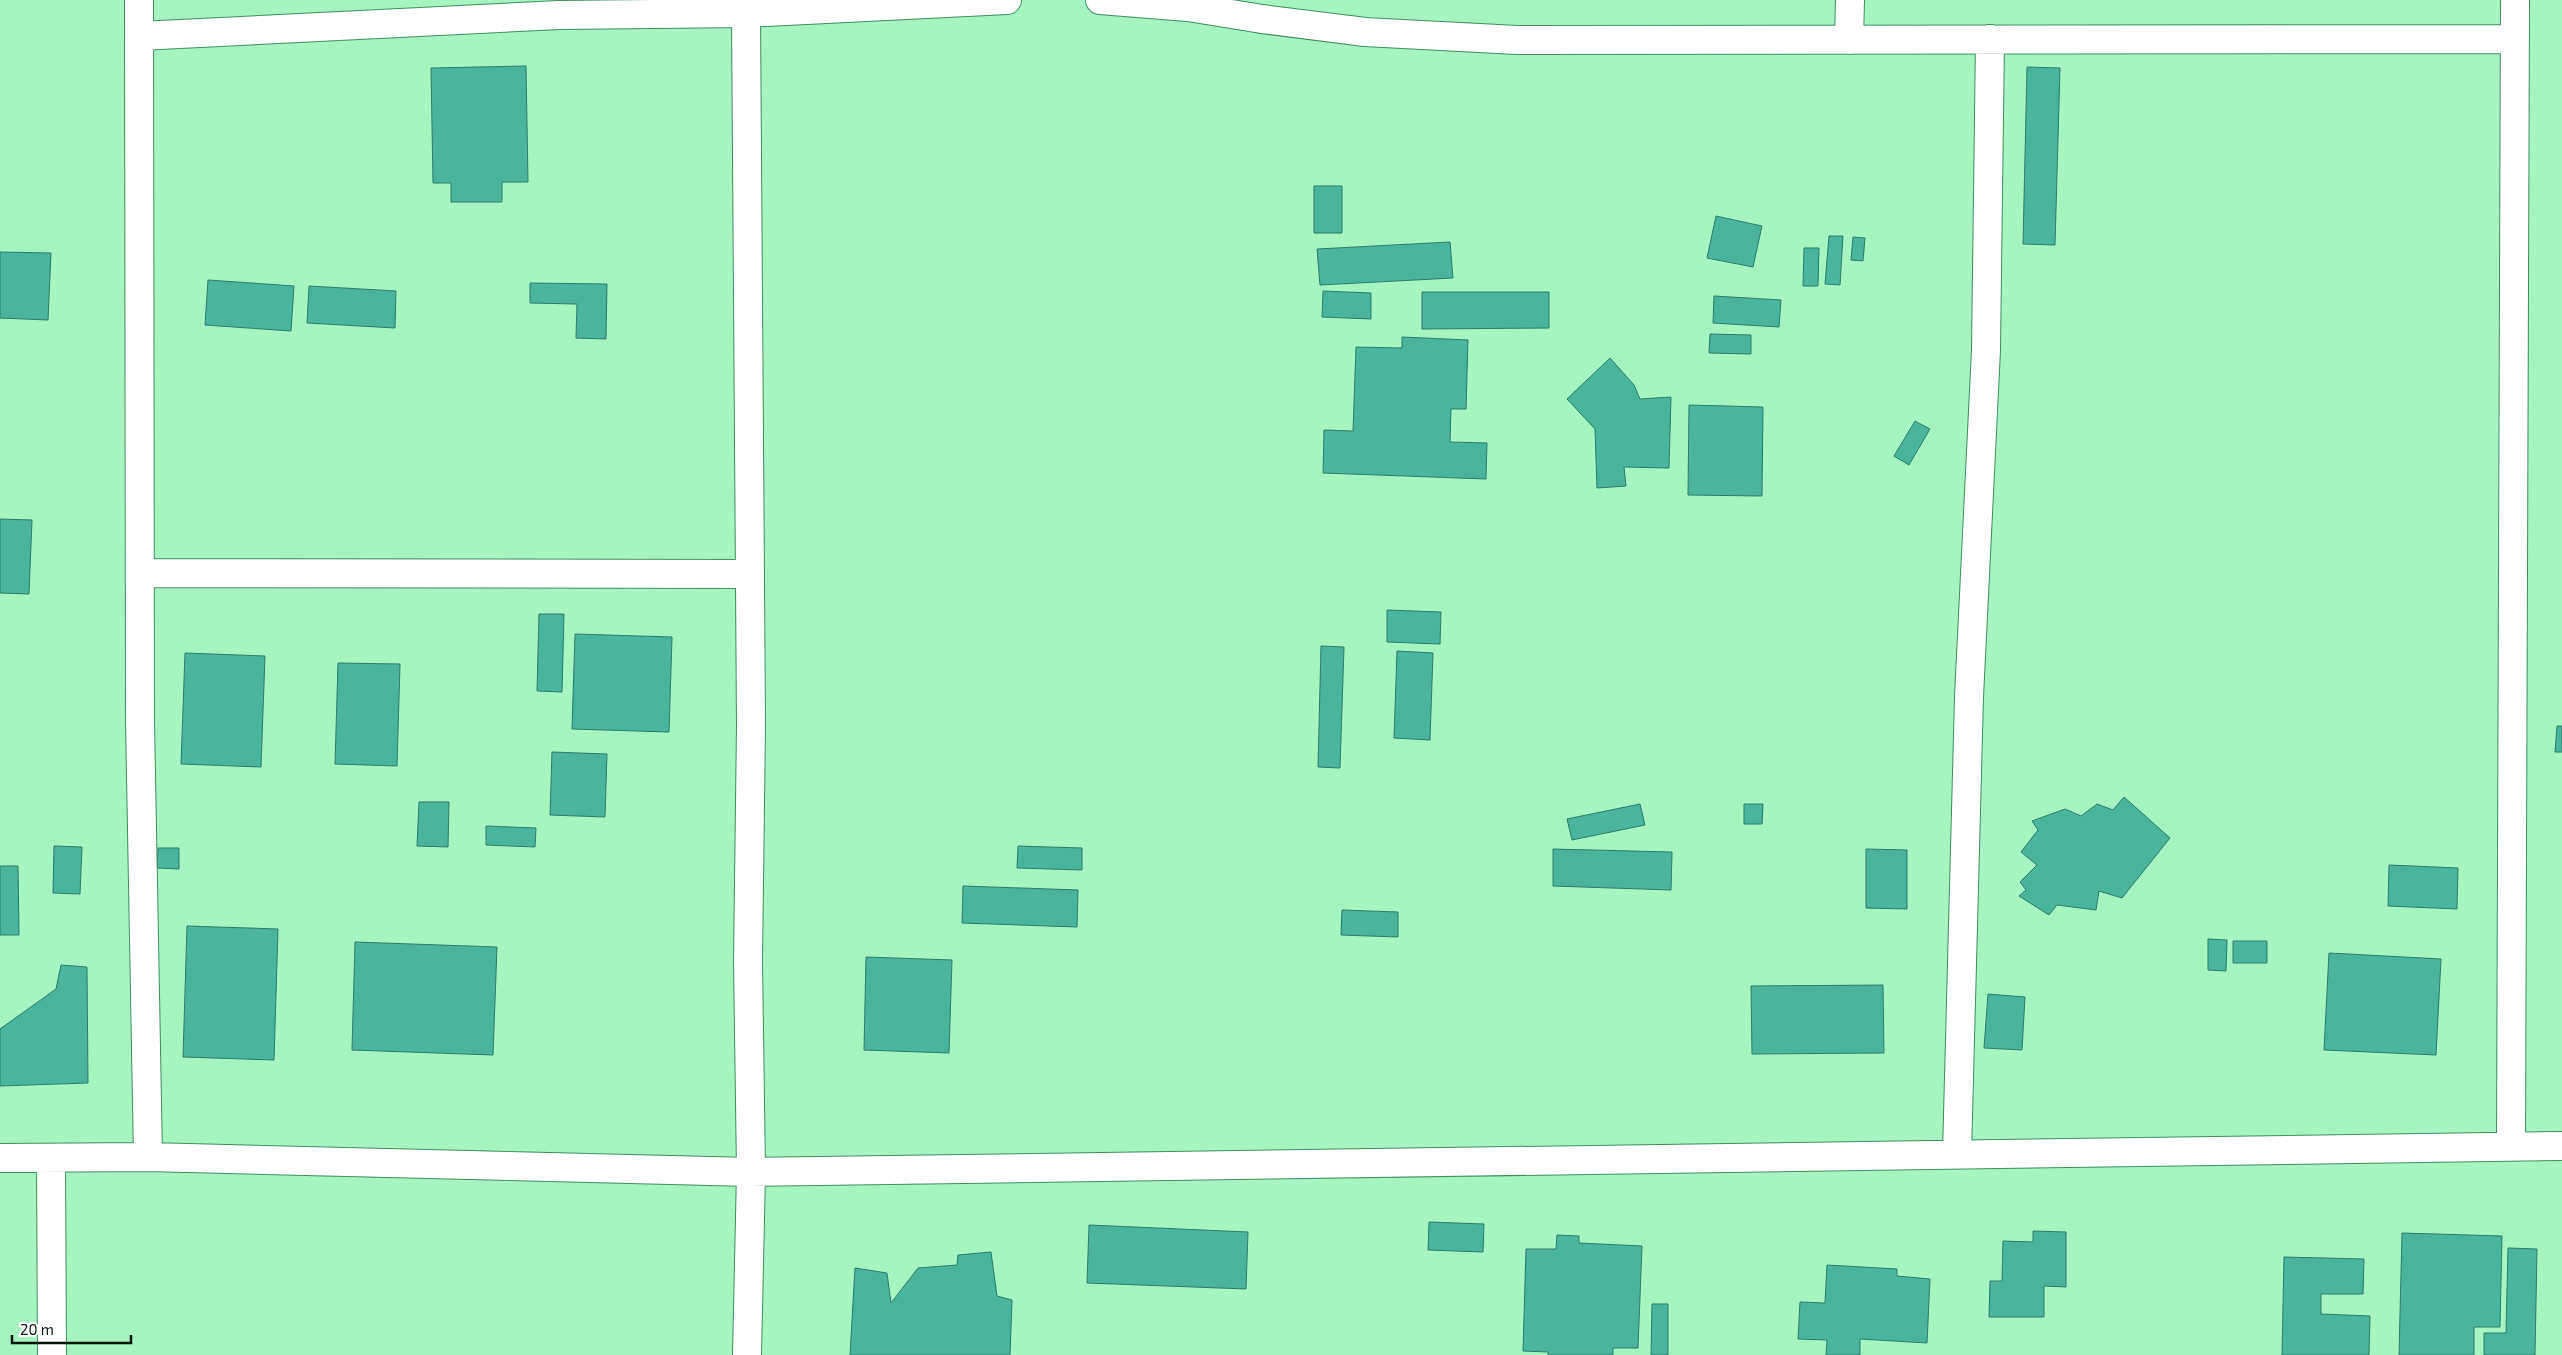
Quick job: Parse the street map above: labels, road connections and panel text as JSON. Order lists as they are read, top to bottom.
{
  "scale_bar": "20 m"
}
